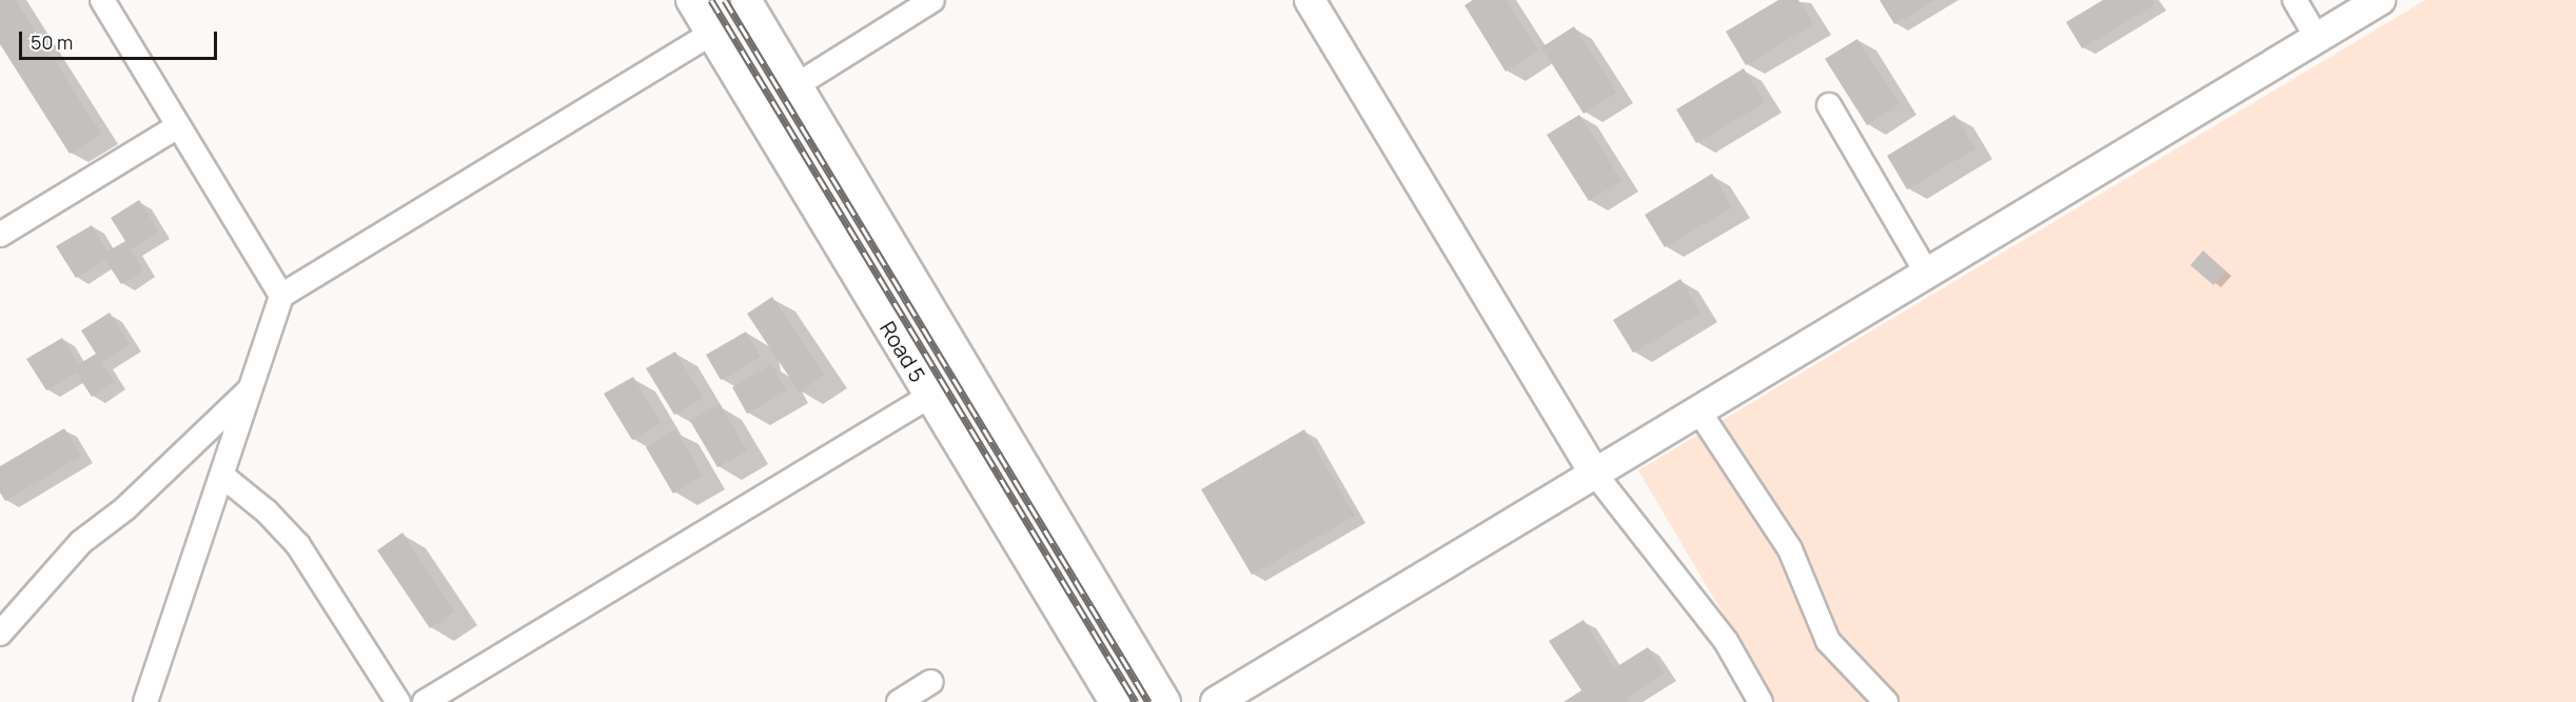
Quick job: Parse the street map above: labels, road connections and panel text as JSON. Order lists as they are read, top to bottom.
{
  "streets": {
    "street": ["Road 5"]
  },
  "scale_bar": "50 m"
}
